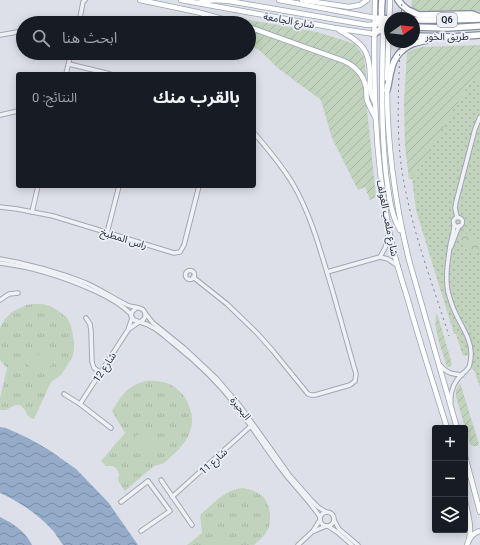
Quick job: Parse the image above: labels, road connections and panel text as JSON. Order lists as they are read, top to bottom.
{
  "streets": {
    "highway": ["Q6", "طريق الخور"],
    "main road": ["شارع الجامعة", "شارع ملعب الغولف"],
    "street": [
      "راس المطبخ",
      "شارع 12",
      "البحيرة",
      "شارع 11"
    ]
  },
  "crossings": [
    ["شارع الجامعة", "شارع ملعب الغولف"],
    ["شارع 12", "البحيرة"],
    ["البحيرة", "شارع 11"]
  ],
  "north": "right",
  "page": {
    "search": "ابحث هنا",
    "heading": ["بالقرب منك", "النتائج: 0"],
    "map_buttons": ["+", "−"]
  }
}
